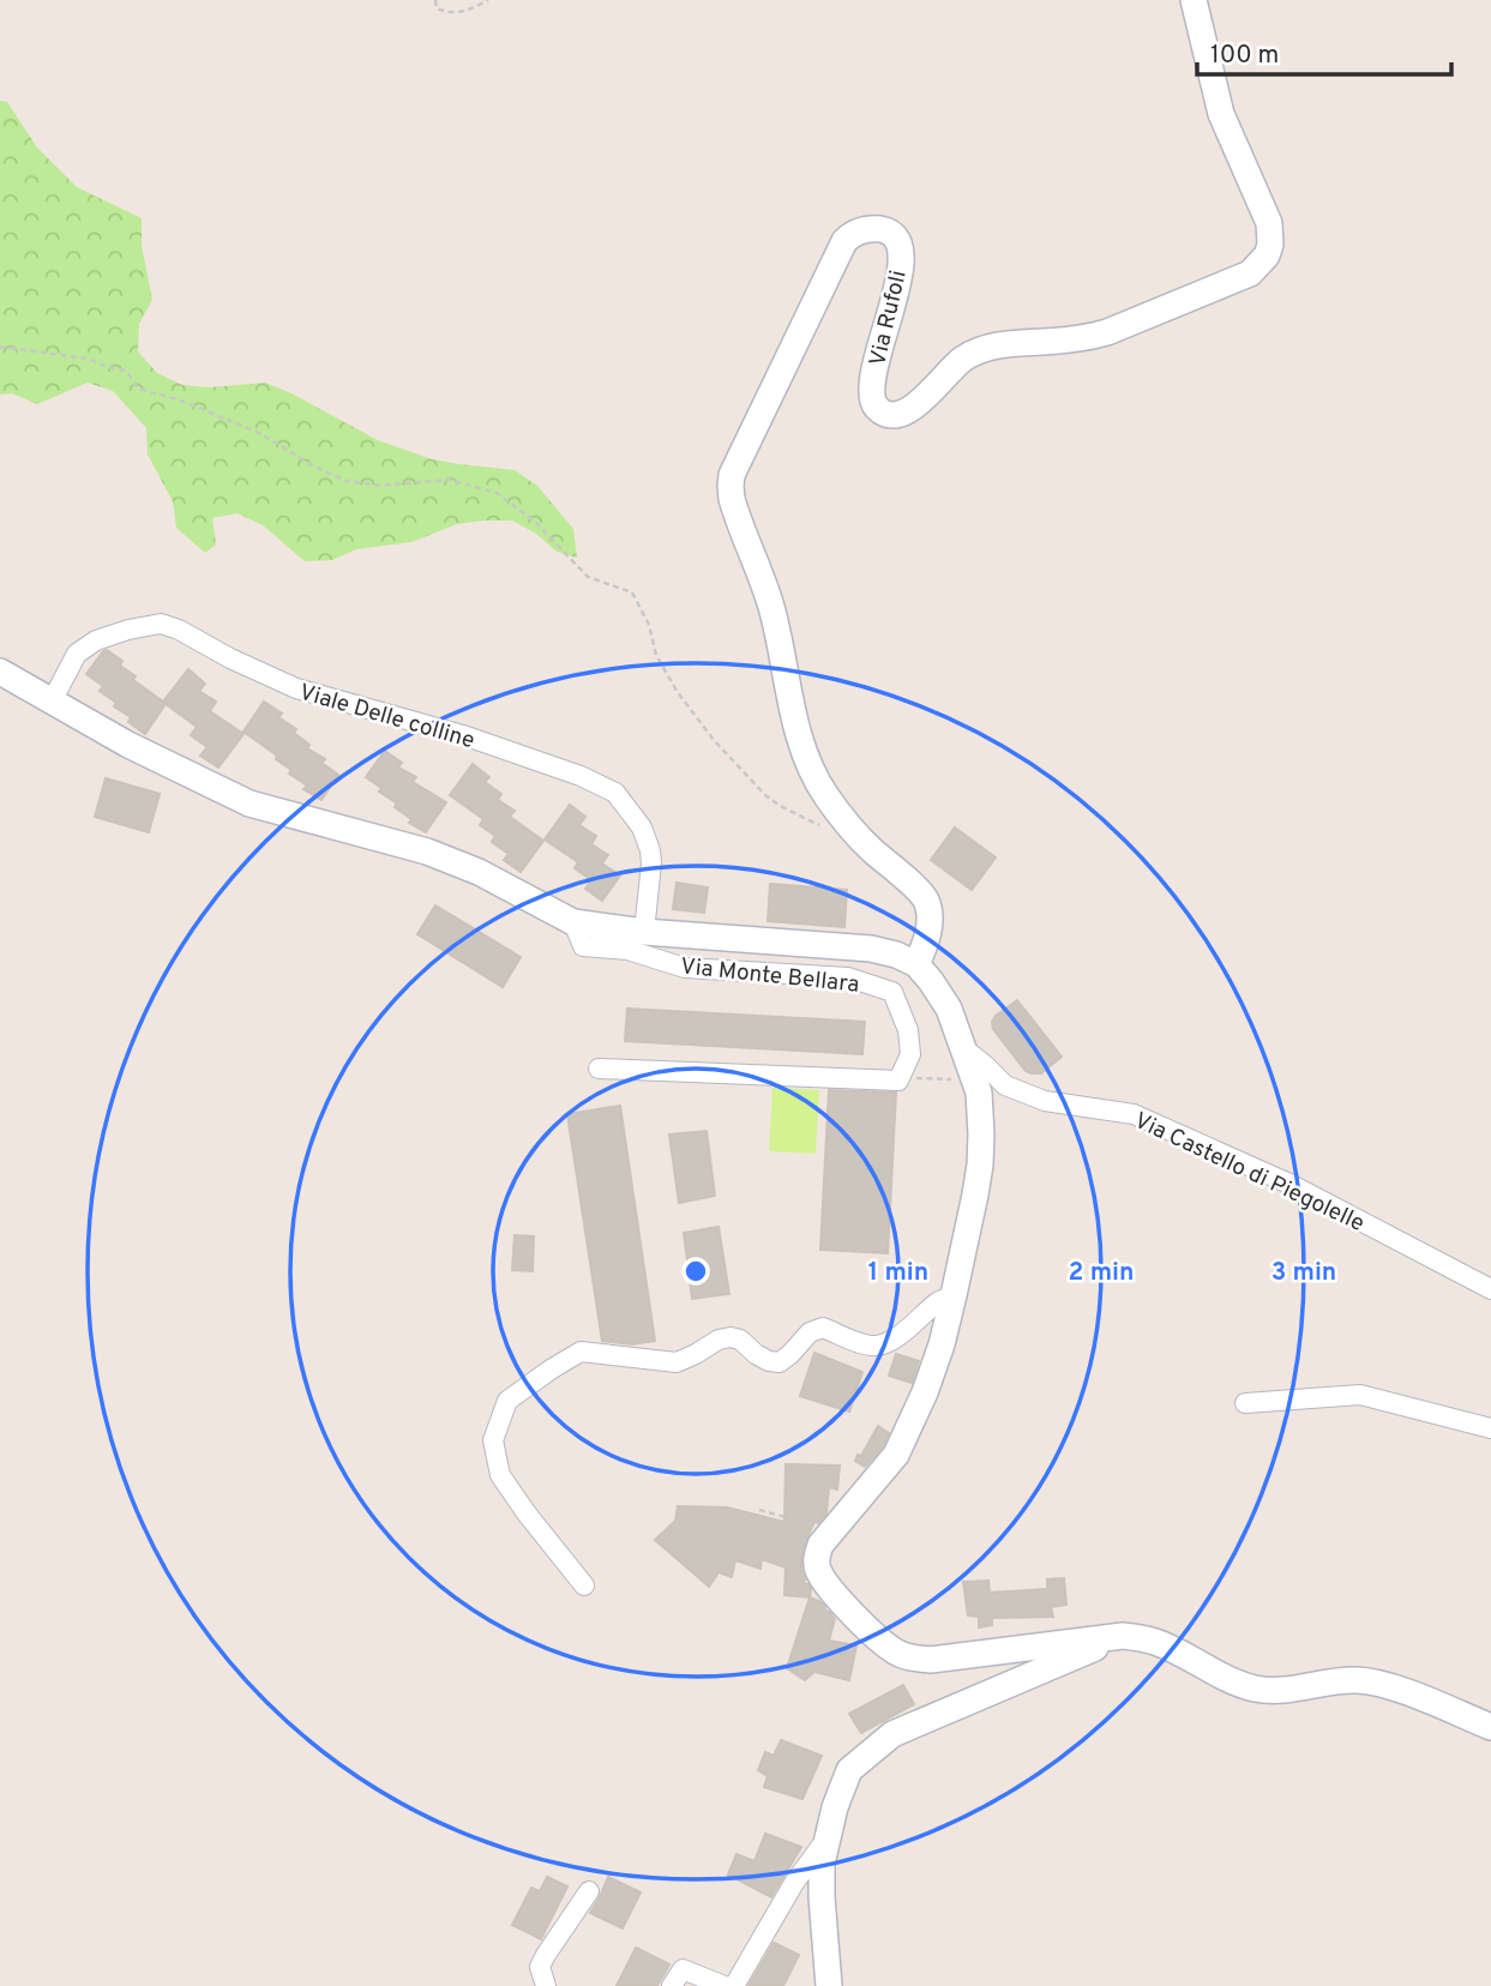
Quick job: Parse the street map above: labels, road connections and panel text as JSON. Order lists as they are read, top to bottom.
{
  "streets": {
    "street": [
      "Via Rufoli",
      "Viale Delle colline",
      "Via Monte Bellara",
      "Via Castello di Piegolelle"
    ]
  },
  "scale_bar": "100 m",
  "rings": ["1 min", "2 min", "3 min"]
}
